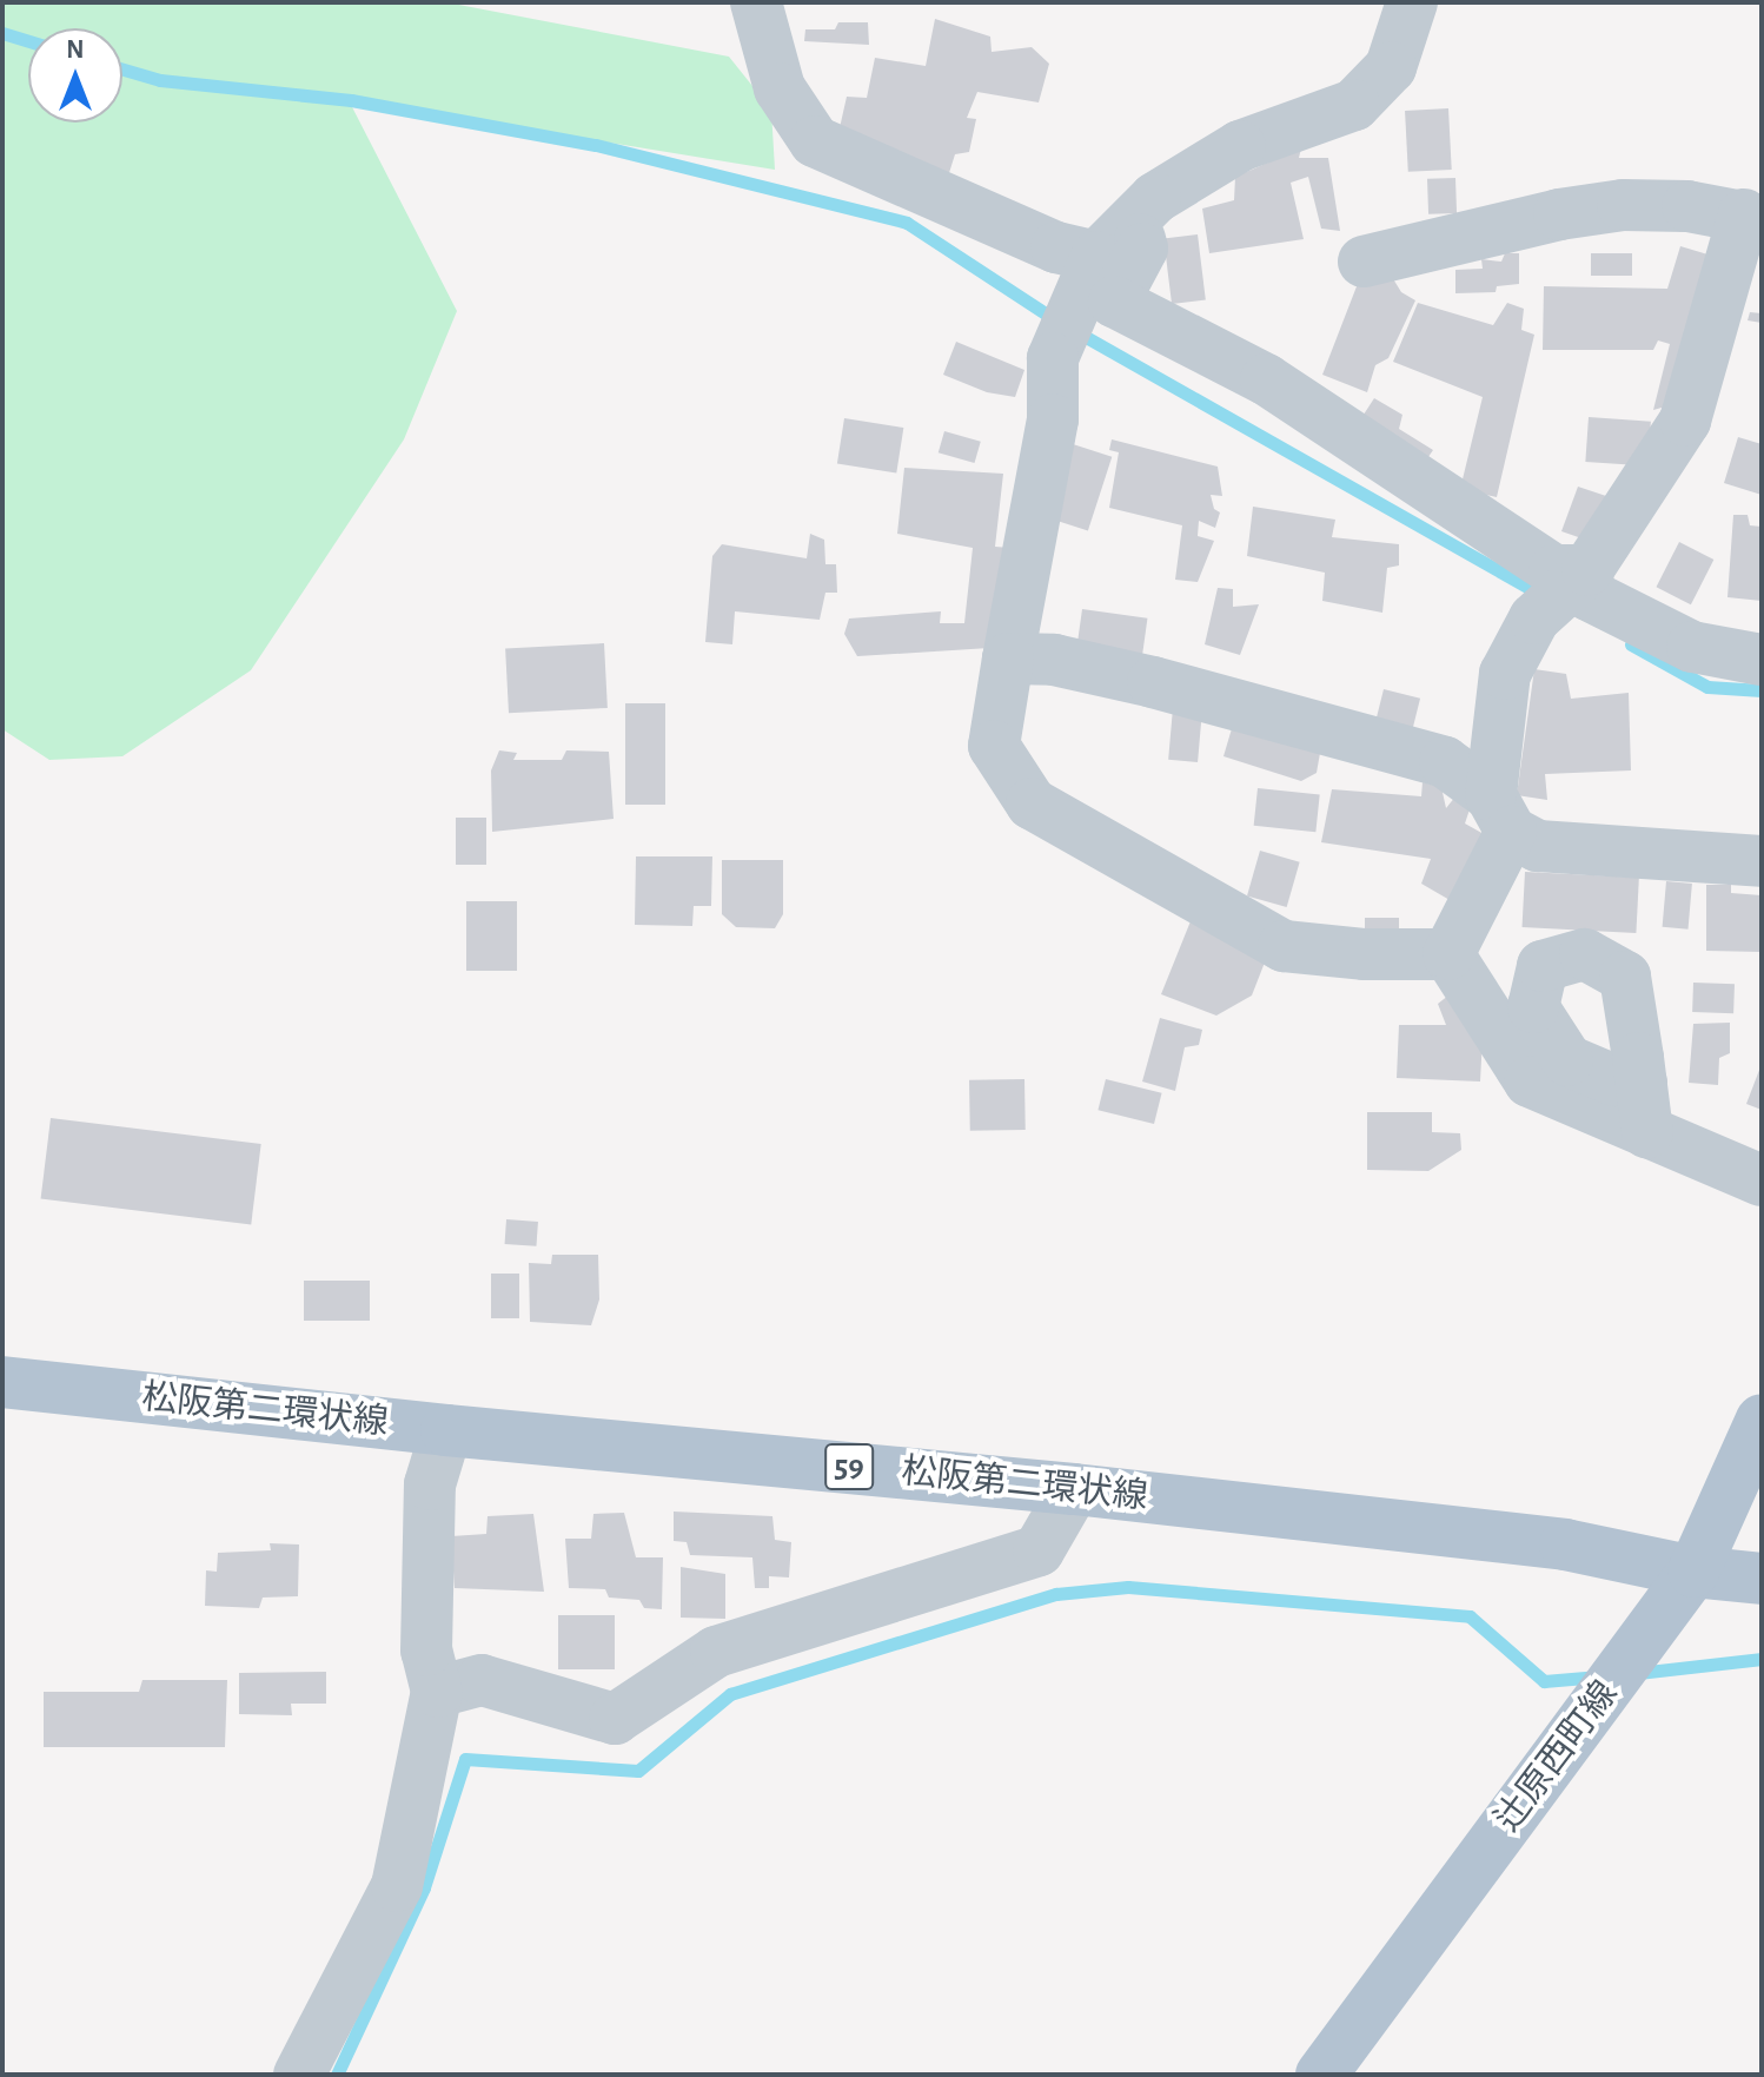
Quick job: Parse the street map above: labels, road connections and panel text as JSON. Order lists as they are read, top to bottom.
{
  "streets": {
    "main road": ["松阪第二環状線", "59", "辻原西町線"]
  },
  "crossings": [
    ["松阪第二環状線", "辻原西町線"]
  ],
  "north": "top"
}
